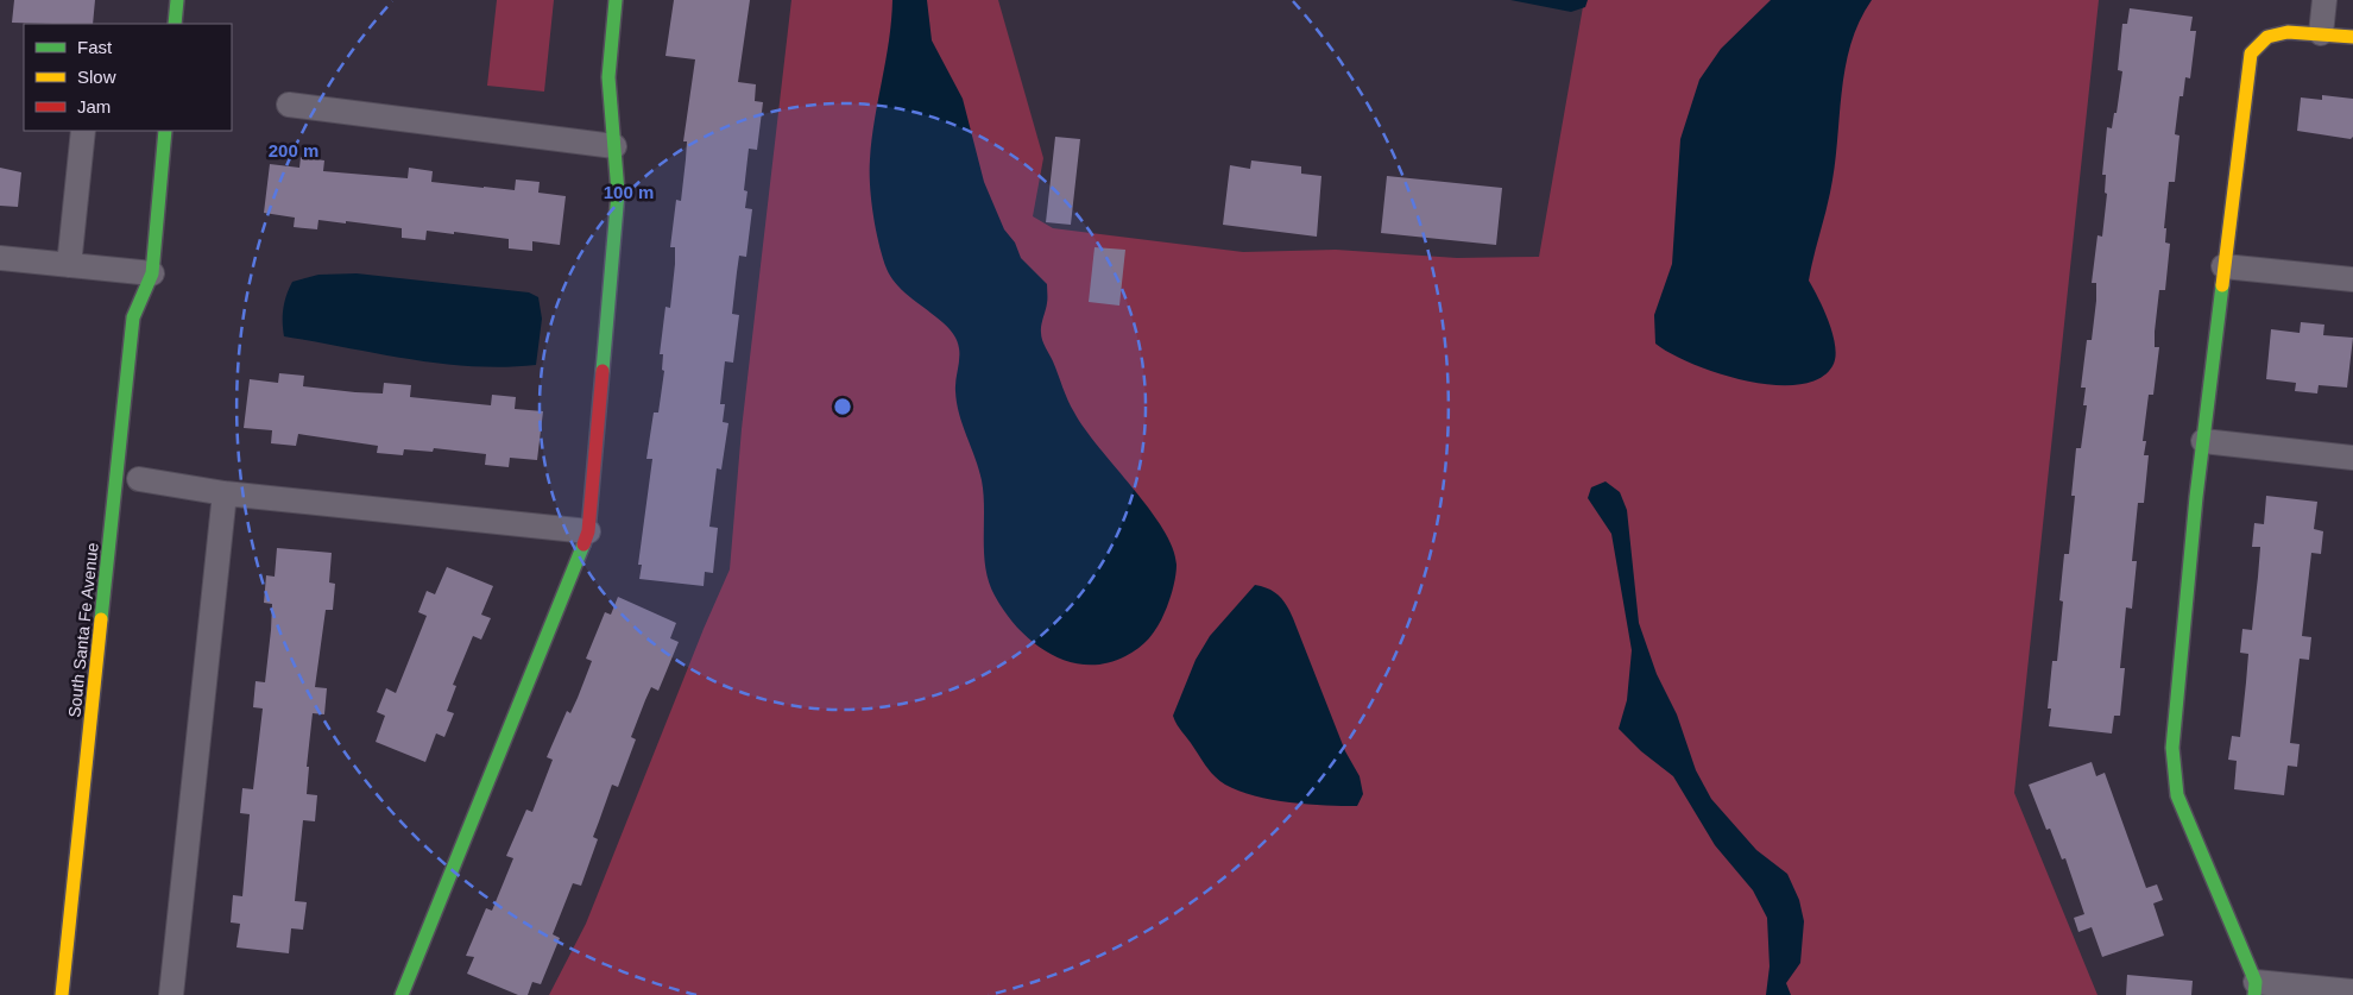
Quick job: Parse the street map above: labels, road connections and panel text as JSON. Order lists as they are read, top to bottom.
{
  "streets": {
    "street": ["South Santa Fe Avenue"]
  },
  "legend": ["Fast", "Slow", "Jam"],
  "rings": ["200 m", "100 m"]
}
